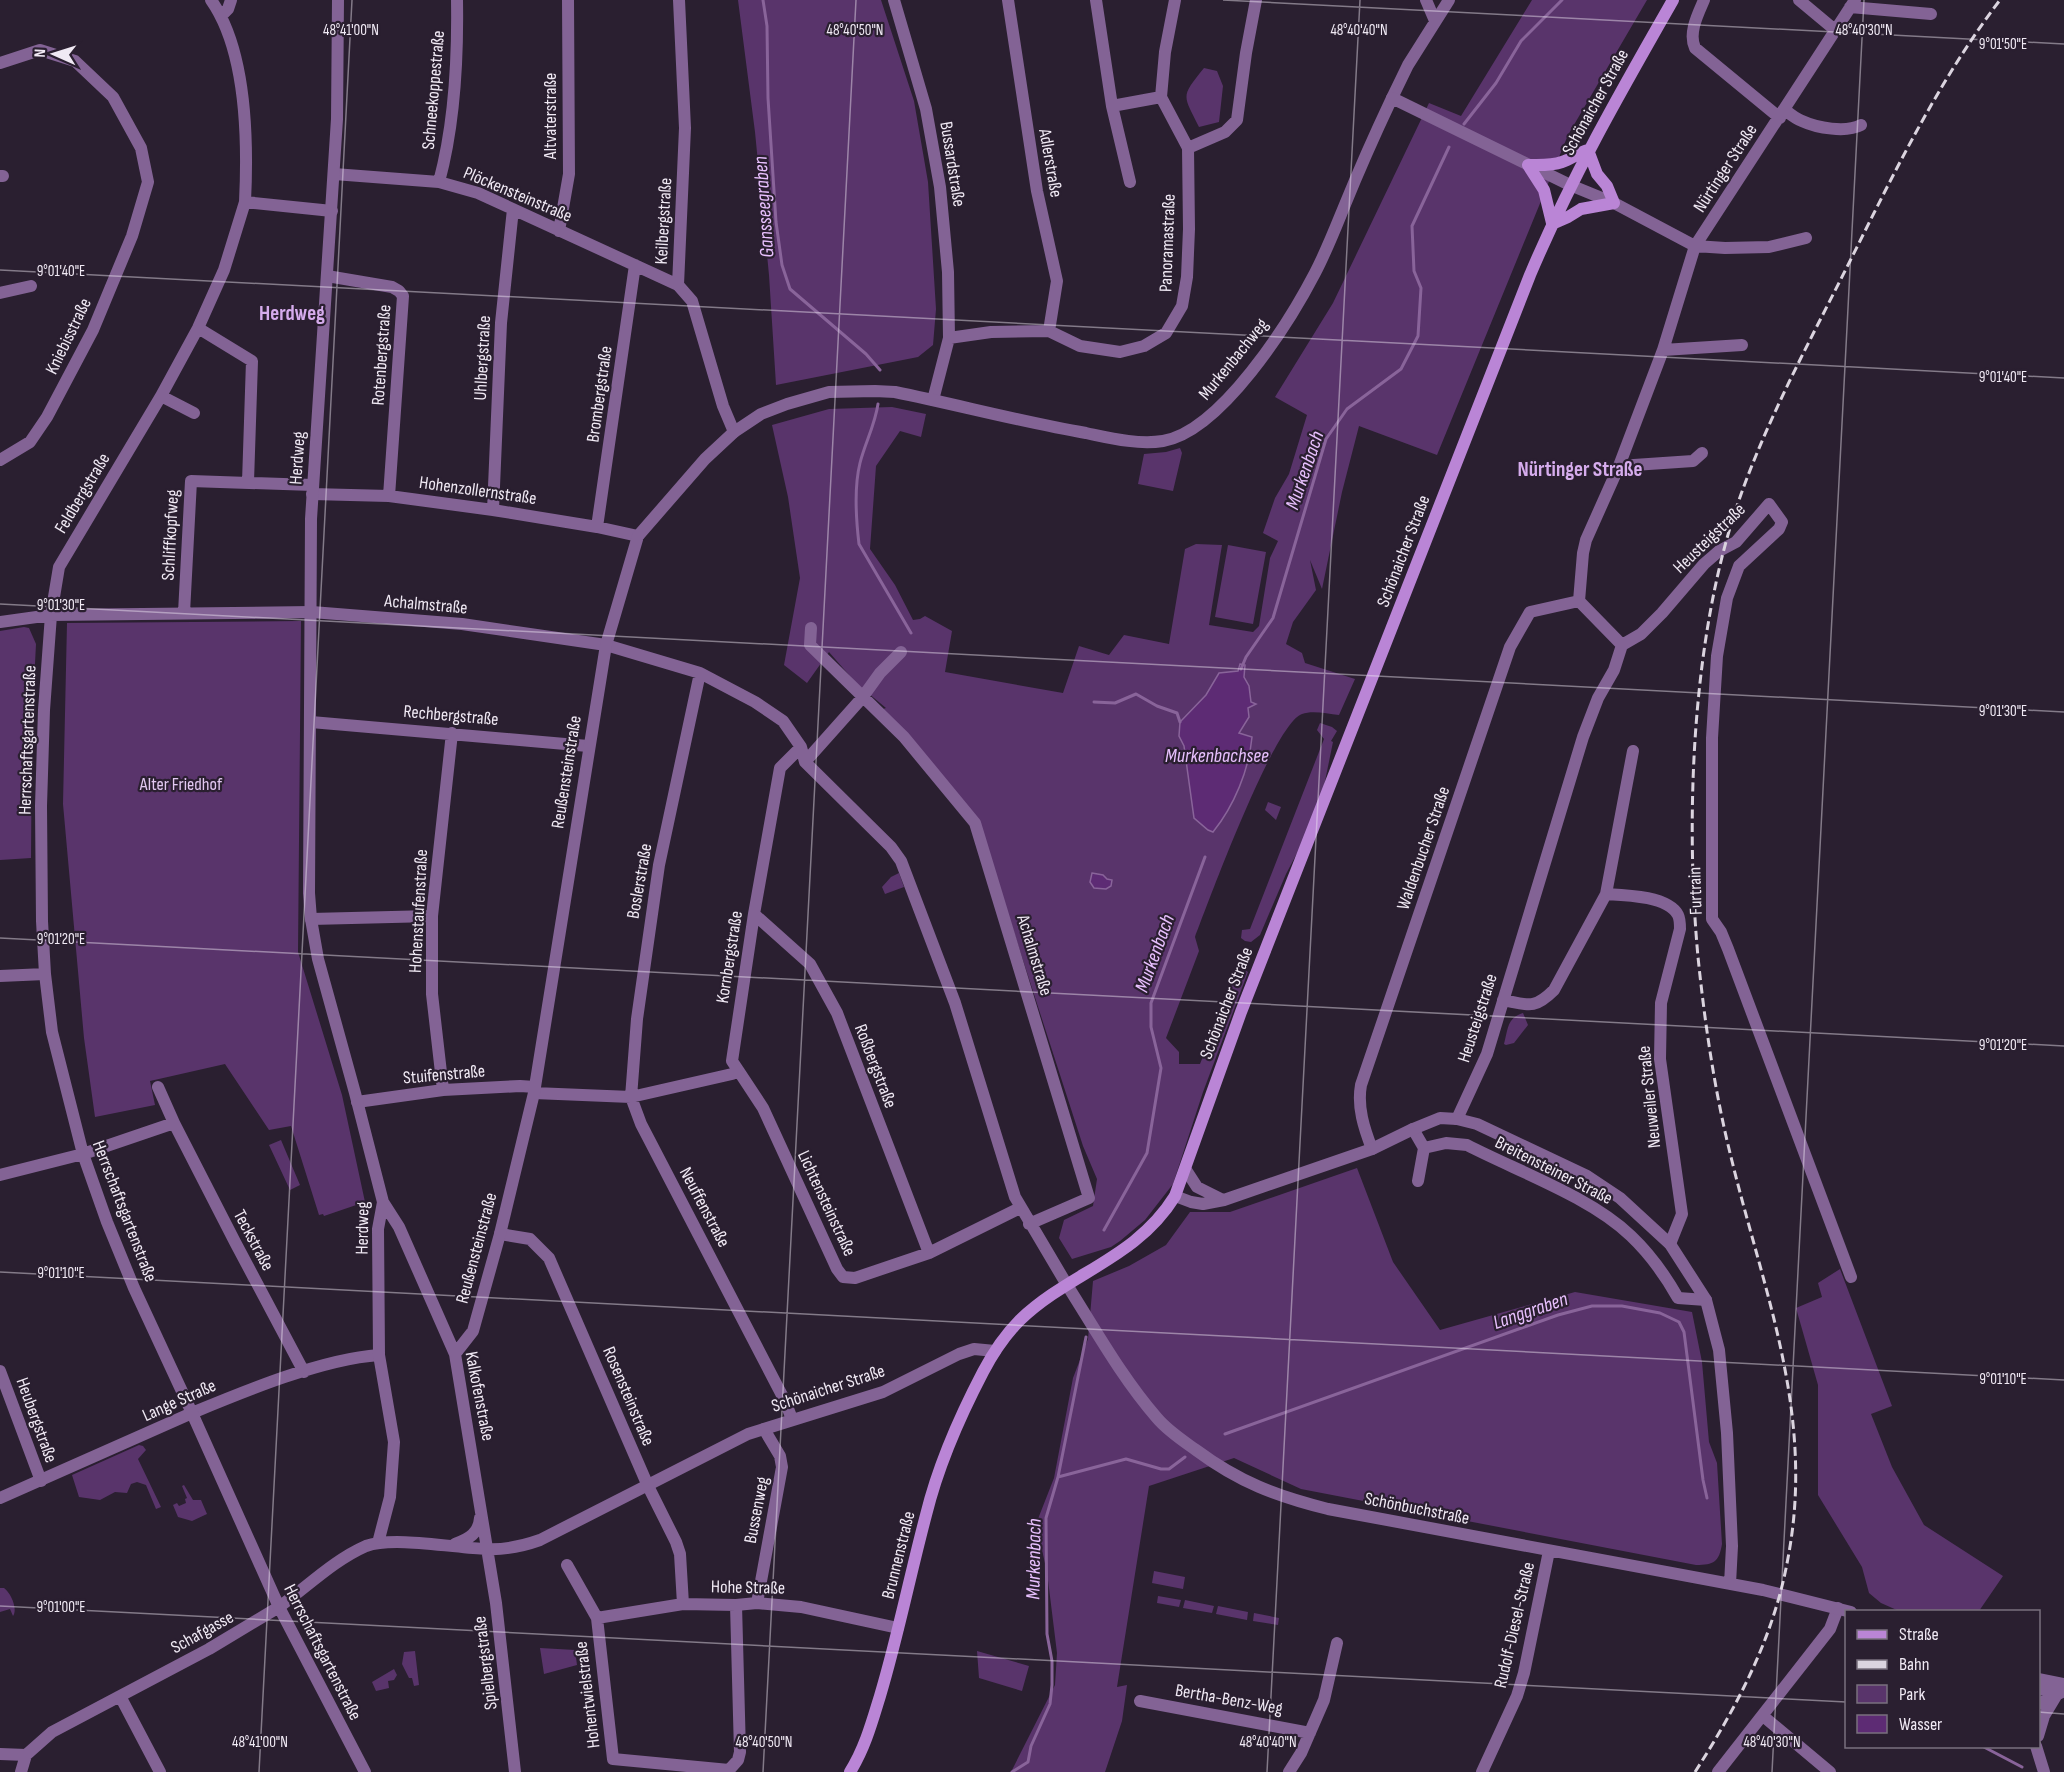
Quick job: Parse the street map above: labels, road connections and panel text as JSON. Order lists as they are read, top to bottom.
{
  "streets": {
    "main road": ["Schönaicher Straße", "Brunnenstraße"],
    "street": [
      "Schneekoppestraße",
      "Altvaterstraße",
      "Adlerstraße",
      "Bussardstraße",
      "Nürtinger Straße",
      "Plöckensteinstraße",
      "Keilbergstraße",
      "Panoramastraße",
      "Kniebisstraße",
      "Rotenbergstraße",
      "Uhlbergstraße",
      "Murkenbachweg",
      "Brombergstraße",
      "Herdweg",
      "Hohenzollernstraße",
      "Feldbergstraße",
      "Schliffkopfweg",
      "Heusteigstraße",
      "Achalmstraße",
      "Rechbergstraße",
      "Herrschaftsgartenstraße",
      "Reußensteinstraße",
      "Waldenbucher Straße",
      "Boslerstraße",
      "Furtrain",
      "Hohenstaufenstraße",
      "Kornbergstraße",
      "Roßbergstraße",
      "Stuifenstraße",
      "Neuweiler Straße",
      "Breitensteiner Straße",
      "Lichtensteinstraße",
      "Neuffenstraße",
      "Teckstraße",
      "Kalkofenstraße",
      "Rosensteinstraße",
      "Lange Straße",
      "Heubergstraße",
      "Schönbuchstraße",
      "Bussenweg",
      "Hohe Straße",
      "Rudolf-Diesel-Straße",
      "Schafgasse",
      "Spielbergstraße",
      "Hohentwielstraße",
      "Bertha-Benz-Weg"
    ]
  },
  "crossings": [
    ["Schneekoppestraße", "Plöckensteinstraße"],
    ["Schönaicher Straße", "Herdweg"],
    ["Schönaicher Straße", "Achalmstraße"],
    ["Schönaicher Straße", "Neuffenstraße"],
    ["Schönaicher Straße", "Kalkofenstraße"],
    ["Schönaicher Straße", "Rosensteinstraße"],
    ["Schönaicher Straße", "Schönbuchstraße"],
    ["Schönaicher Straße", "Bussenweg"],
    ["Schönaicher Straße", "Brunnenstraße"],
    ["Schönaicher Straße", "Schafgasse"],
    ["Schönaicher Straße", "Spielbergstraße"],
    ["Altvaterstraße", "Plöckensteinstraße"],
    ["Adlerstraße", "Panoramastraße"],
    ["Bussardstraße", "Panoramastraße"],
    ["Nürtinger Straße", "Waldenbucher Straße"],
    ["Plöckensteinstraße", "Keilbergstraße"],
    ["Plöckensteinstraße", "Uhlbergstraße"],
    ["Plöckensteinstraße", "Brombergstraße"],
    ["Plöckensteinstraße", "Herdweg"],
    ["Keilbergstraße", "Reußensteinstraße"],
    ["Rotenbergstraße", "Herdweg"],
    ["Rotenbergstraße", "Hohenzollernstraße"],
    ["Uhlbergstraße", "Hohenzollernstraße"],
    ["Murkenbachweg", "Reußensteinstraße"],
    ["Brombergstraße", "Hohenzollernstraße"],
    ["Herdweg", "Hohenzollernstraße"],
    ["Herdweg", "Schliffkopfweg"],
    ["Herdweg", "Achalmstraße"],
    ["Herdweg", "Rechbergstraße"],
    ["Herdweg", "Stuifenstraße"],
    ["Herdweg", "Kalkofenstraße"],
    ["Herdweg", "Lange Straße"],
    ["Herdweg", "Schafgasse"],
    ["Hohenzollernstraße", "Schliffkopfweg"],
    ["Hohenzollernstraße", "Reußensteinstraße"],
    ["Feldbergstraße", "Achalmstraße"],
    ["Feldbergstraße", "Herrschaftsgartenstraße"],
    ["Schliffkopfweg", "Achalmstraße"],
    ["Heusteigstraße", "Furtrain"],
    ["Heusteigstraße", "Breitensteiner Straße"],
    ["Achalmstraße", "Herrschaftsgartenstraße"],
    ["Achalmstraße", "Reußensteinstraße"],
    ["Achalmstraße", "Boslerstraße"],
    ["Achalmstraße", "Kornbergstraße"],
    ["Achalmstraße", "Lichtensteinstraße"],
    ["Achalmstraße", "Schönbuchstraße"],
    ["Rechbergstraße", "Reußensteinstraße"],
    ["Rechbergstraße", "Hohenstaufenstraße"],
    ["Herrschaftsgartenstraße", "Lange Straße"],
    ["Herrschaftsgartenstraße", "Schafgasse"],
    ["Reußensteinstraße", "Stuifenstraße"],
    ["Reußensteinstraße", "Kalkofenstraße"],
    ["Reußensteinstraße", "Rosensteinstraße"],
    ["Boslerstraße", "Neuffenstraße"],
    ["Hohenstaufenstraße", "Stuifenstraße"],
    ["Kornbergstraße", "Roßbergstraße"],
    ["Kornbergstraße", "Lichtensteinstraße"],
    ["Roßbergstraße", "Lichtensteinstraße"],
    ["Neuweiler Straße", "Breitensteiner Straße"],
    ["Breitensteiner Straße", "Schönbuchstraße"],
    ["Teckstraße", "Lange Straße"],
    ["Kalkofenstraße", "Spielbergstraße"],
    ["Rosensteinstraße", "Hohe Straße"],
    ["Lange Straße", "Heubergstraße"],
    ["Schönbuchstraße", "Rudolf-Diesel-Straße"],
    ["Bussenweg", "Hohe Straße"],
    ["Brunnenstraße", "Hohe Straße"],
    ["Hohe Straße", "Hohentwielstraße"]
  ],
  "districts": ["Herdweg", "Nürtinger Straße"],
  "water": [
    "Gansseegraben",
    "Murkenbach",
    "Murkenbachsee",
    "Langgraben"
  ],
  "parks": ["Alter Friedhof"],
  "legend": [
    "Straße",
    "Bahn",
    "Park",
    "Wasser"
  ],
  "north": "left",
  "coordinates": [
    "48°41'00\"N",
    "48°40'50\"N",
    "48°40'40\"N",
    "48°40'30\"N",
    "9°01'50\"E",
    "9°01'40\"E",
    "9°01'30\"E",
    "9°01'20\"E",
    "9°01'10\"E",
    "9°01'00\"E"
  ]
}
